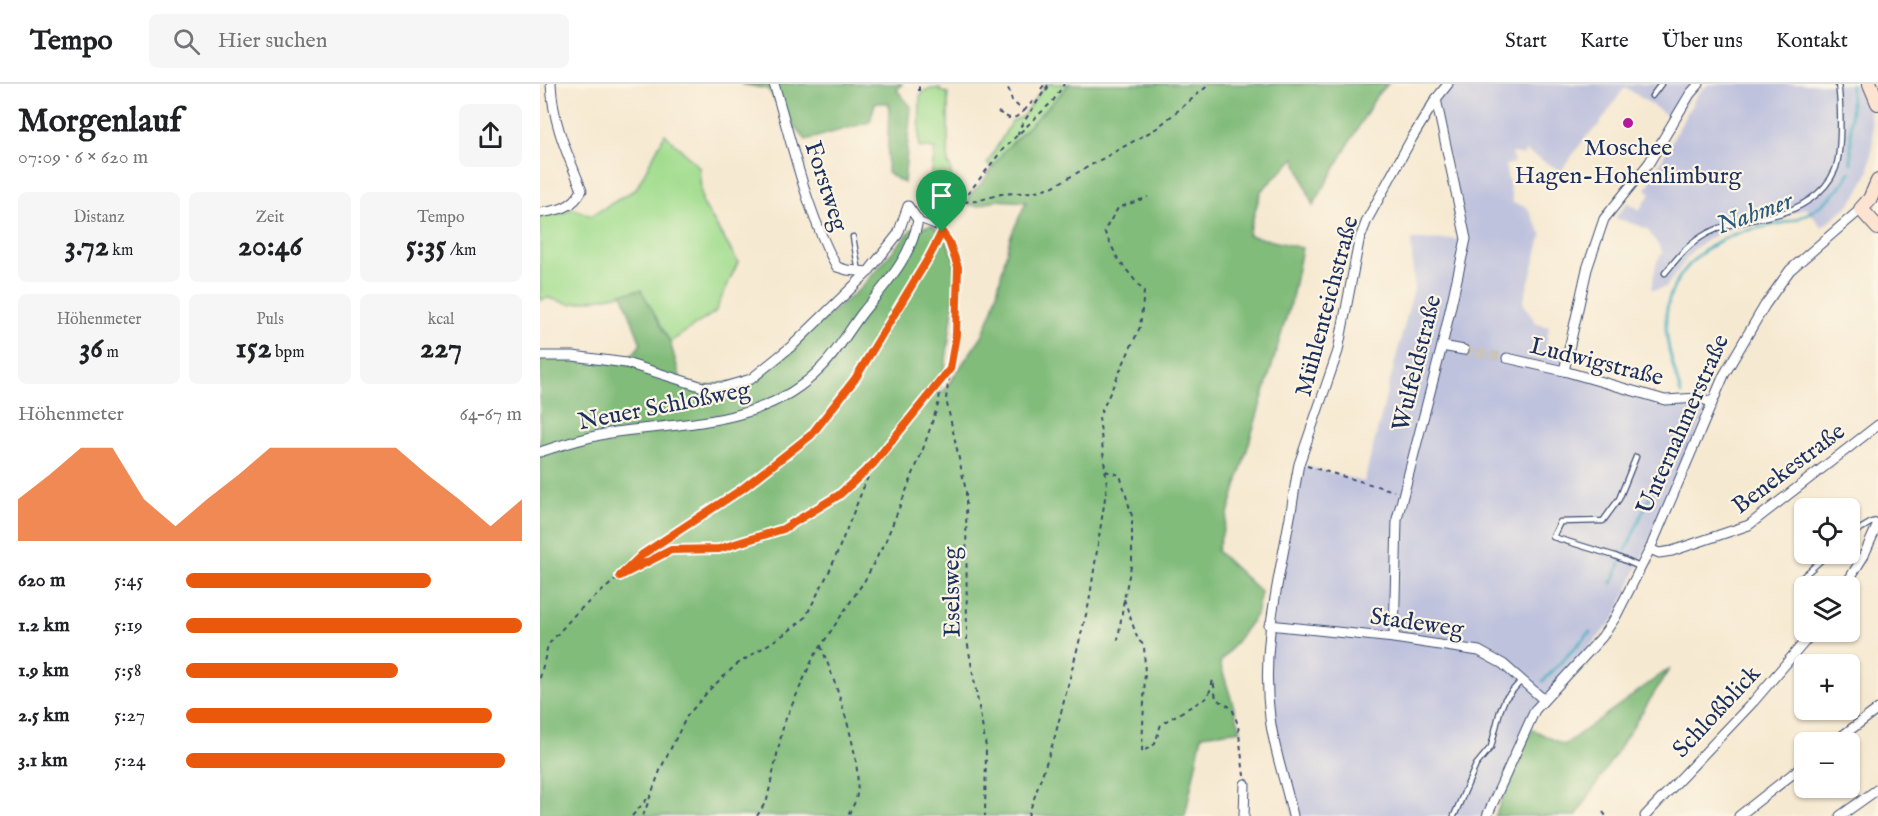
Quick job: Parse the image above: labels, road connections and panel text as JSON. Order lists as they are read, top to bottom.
{
  "streets": {
    "street": [
      "Forstweg",
      "Mühlenteichstraße",
      "Ludwigstraße",
      "Wulfeldstraße",
      "Neuer Schloßweg",
      "Unternahmerstraße",
      "Benekestraße",
      "Stadeweg",
      "Schloßblick"
    ],
    "path": ["Eselsweg"]
  },
  "crossings": [
    ["Mühlenteichstraße", "Wulfeldstraße"],
    ["Mühlenteichstraße", "Stadeweg"],
    ["Ludwigstraße", "Unternahmerstraße"],
    ["Wulfeldstraße", "Stadeweg"],
    ["Unternahmerstraße", "Benekestraße"],
    ["Unternahmerstraße", "Stadeweg"]
  ],
  "water": ["Nahmer"],
  "places": ["Moschee Hagen-Hohenlimburg"],
  "page": {
    "header": "Tempo",
    "search": "Hier suchen",
    "nav": [
      "Start",
      "Karte",
      "Über uns",
      "Kontakt"
    ],
    "heading": ["Morgenlauf", "07:09 · 6 × 620 m"],
    "stats": [
      ["Distanz", "3.72 km"],
      ["Zeit", "20:46"],
      ["Tempo", "5:35 /km"],
      ["Höhenmeter", "36 m"],
      ["Puls", "152 bpm"],
      ["kcal", "227"]
    ],
    "chart": ["Höhenmeter", "64–67 m"],
    "map_buttons": ["+", "−"],
    "list": [
      {
        "name": "620 m",
        "note": "5:45"
      },
      {
        "name": "1.2 km",
        "note": "5:19"
      },
      {
        "name": "1.9 km",
        "note": "5:58"
      },
      {
        "name": "2.5 km",
        "note": "5:27"
      },
      {
        "name": "3.1 km",
        "note": "5:24"
      }
    ]
  }
}
